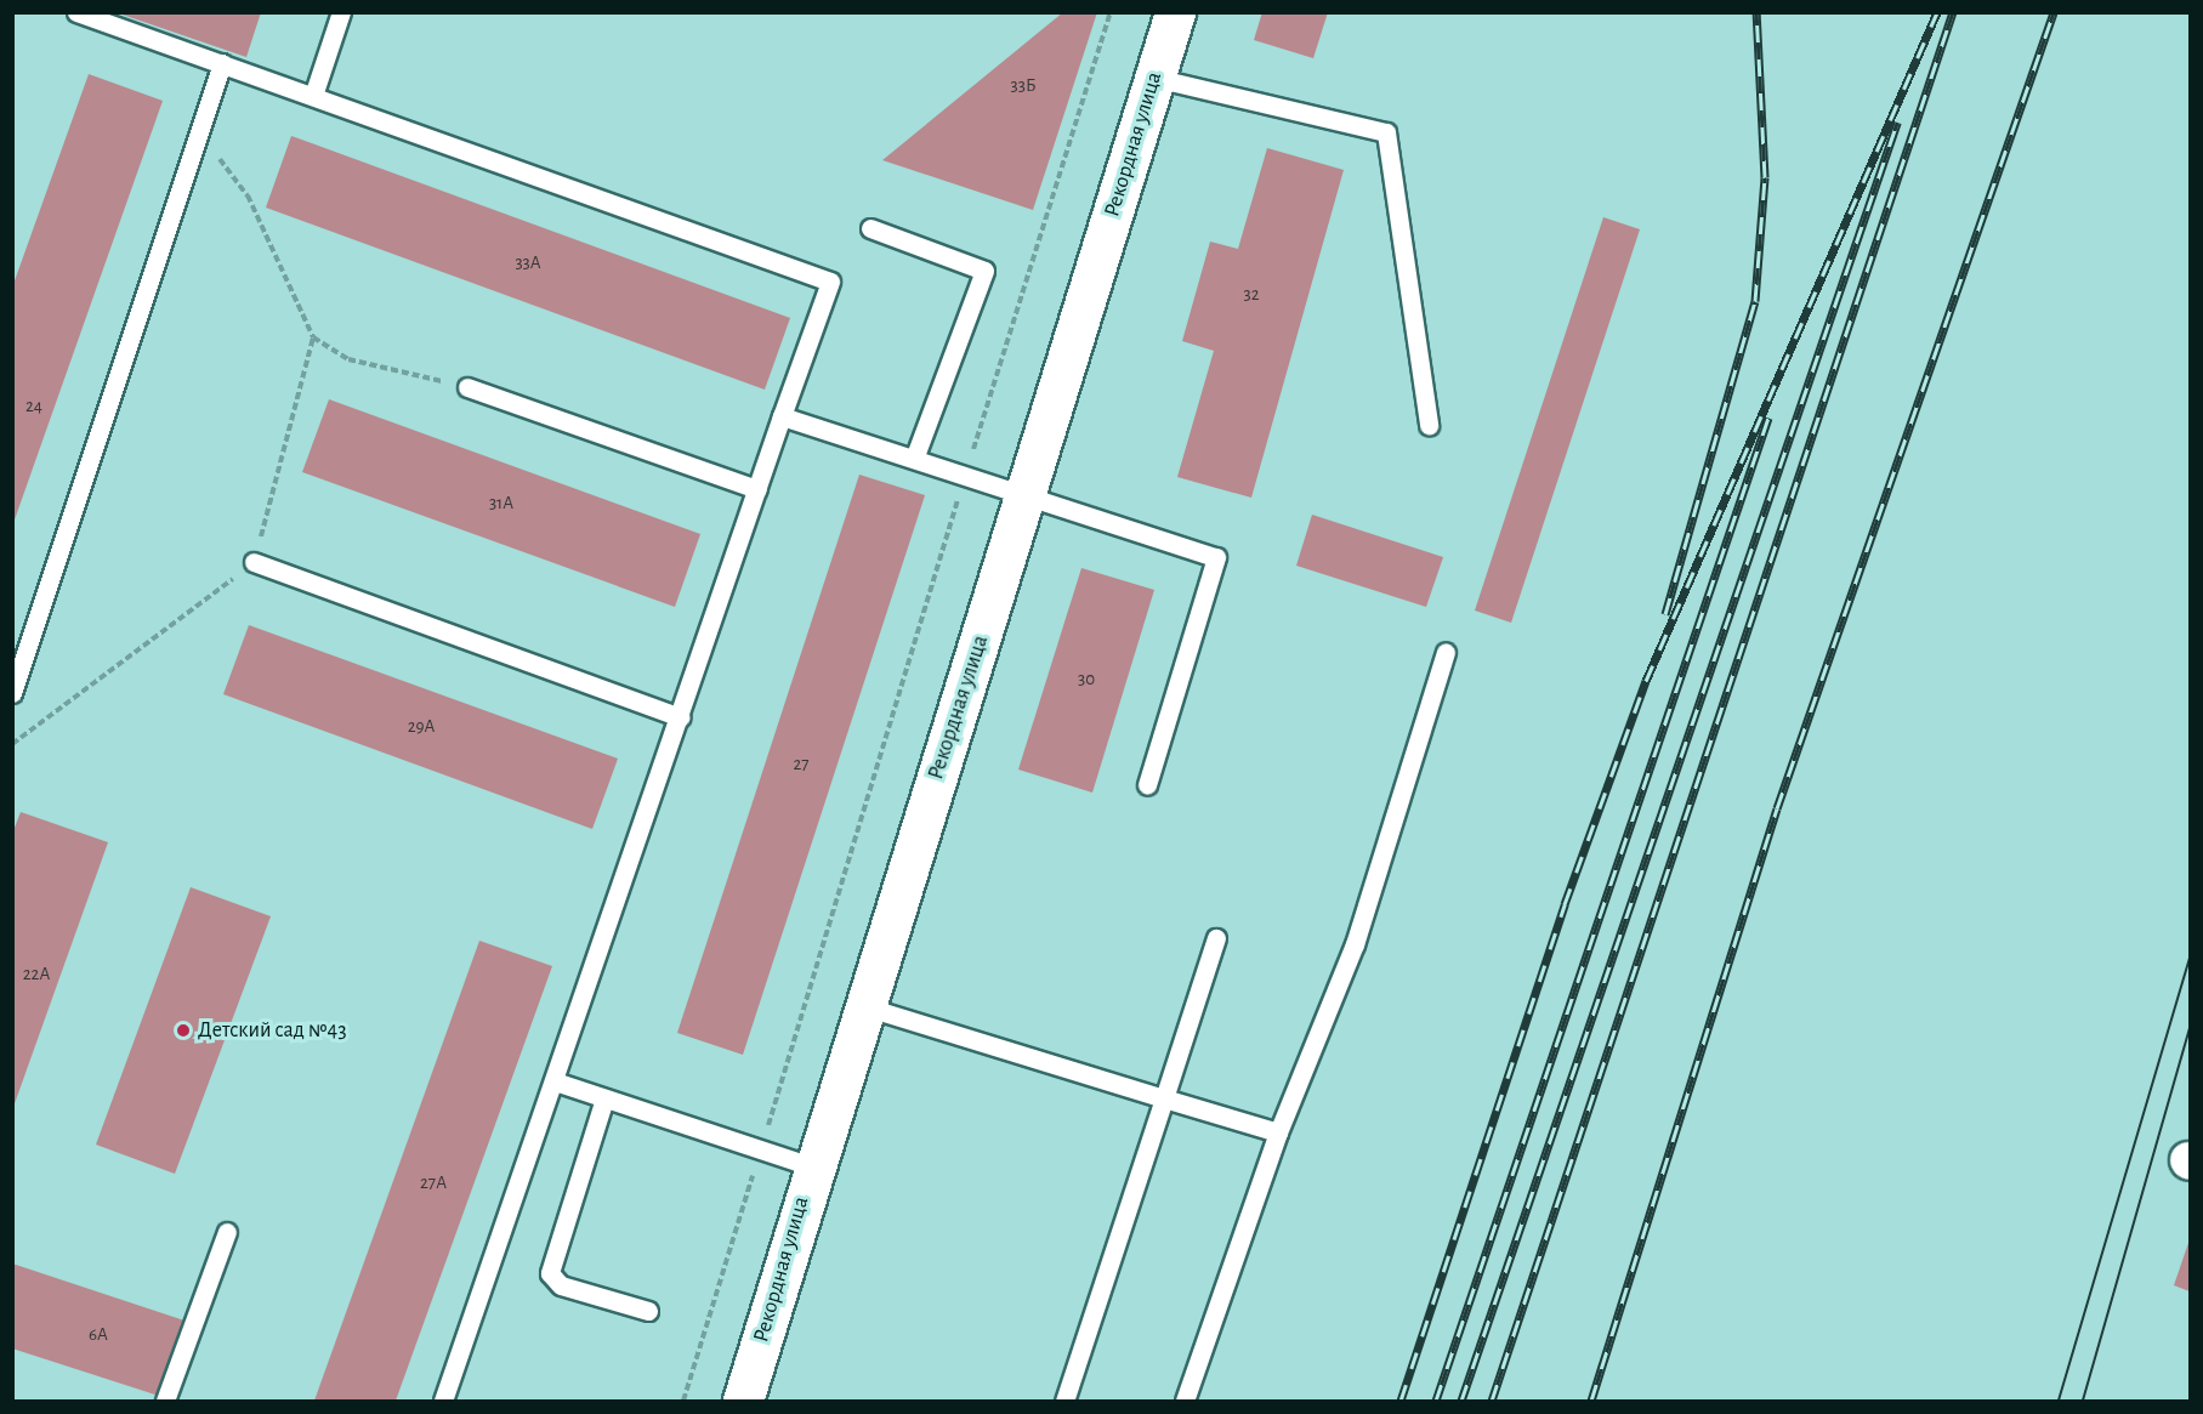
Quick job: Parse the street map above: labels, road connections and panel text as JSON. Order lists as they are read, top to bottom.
{
  "streets": {
    "main road": ["Рекордная улица"]
  },
  "places": ["Детский сад №43"],
  "house_numbers": [
    "33Б",
    "33А",
    "32",
    "24",
    "31А",
    "30",
    "29А",
    "27",
    "22А",
    "27А",
    "6А"
  ]
}
